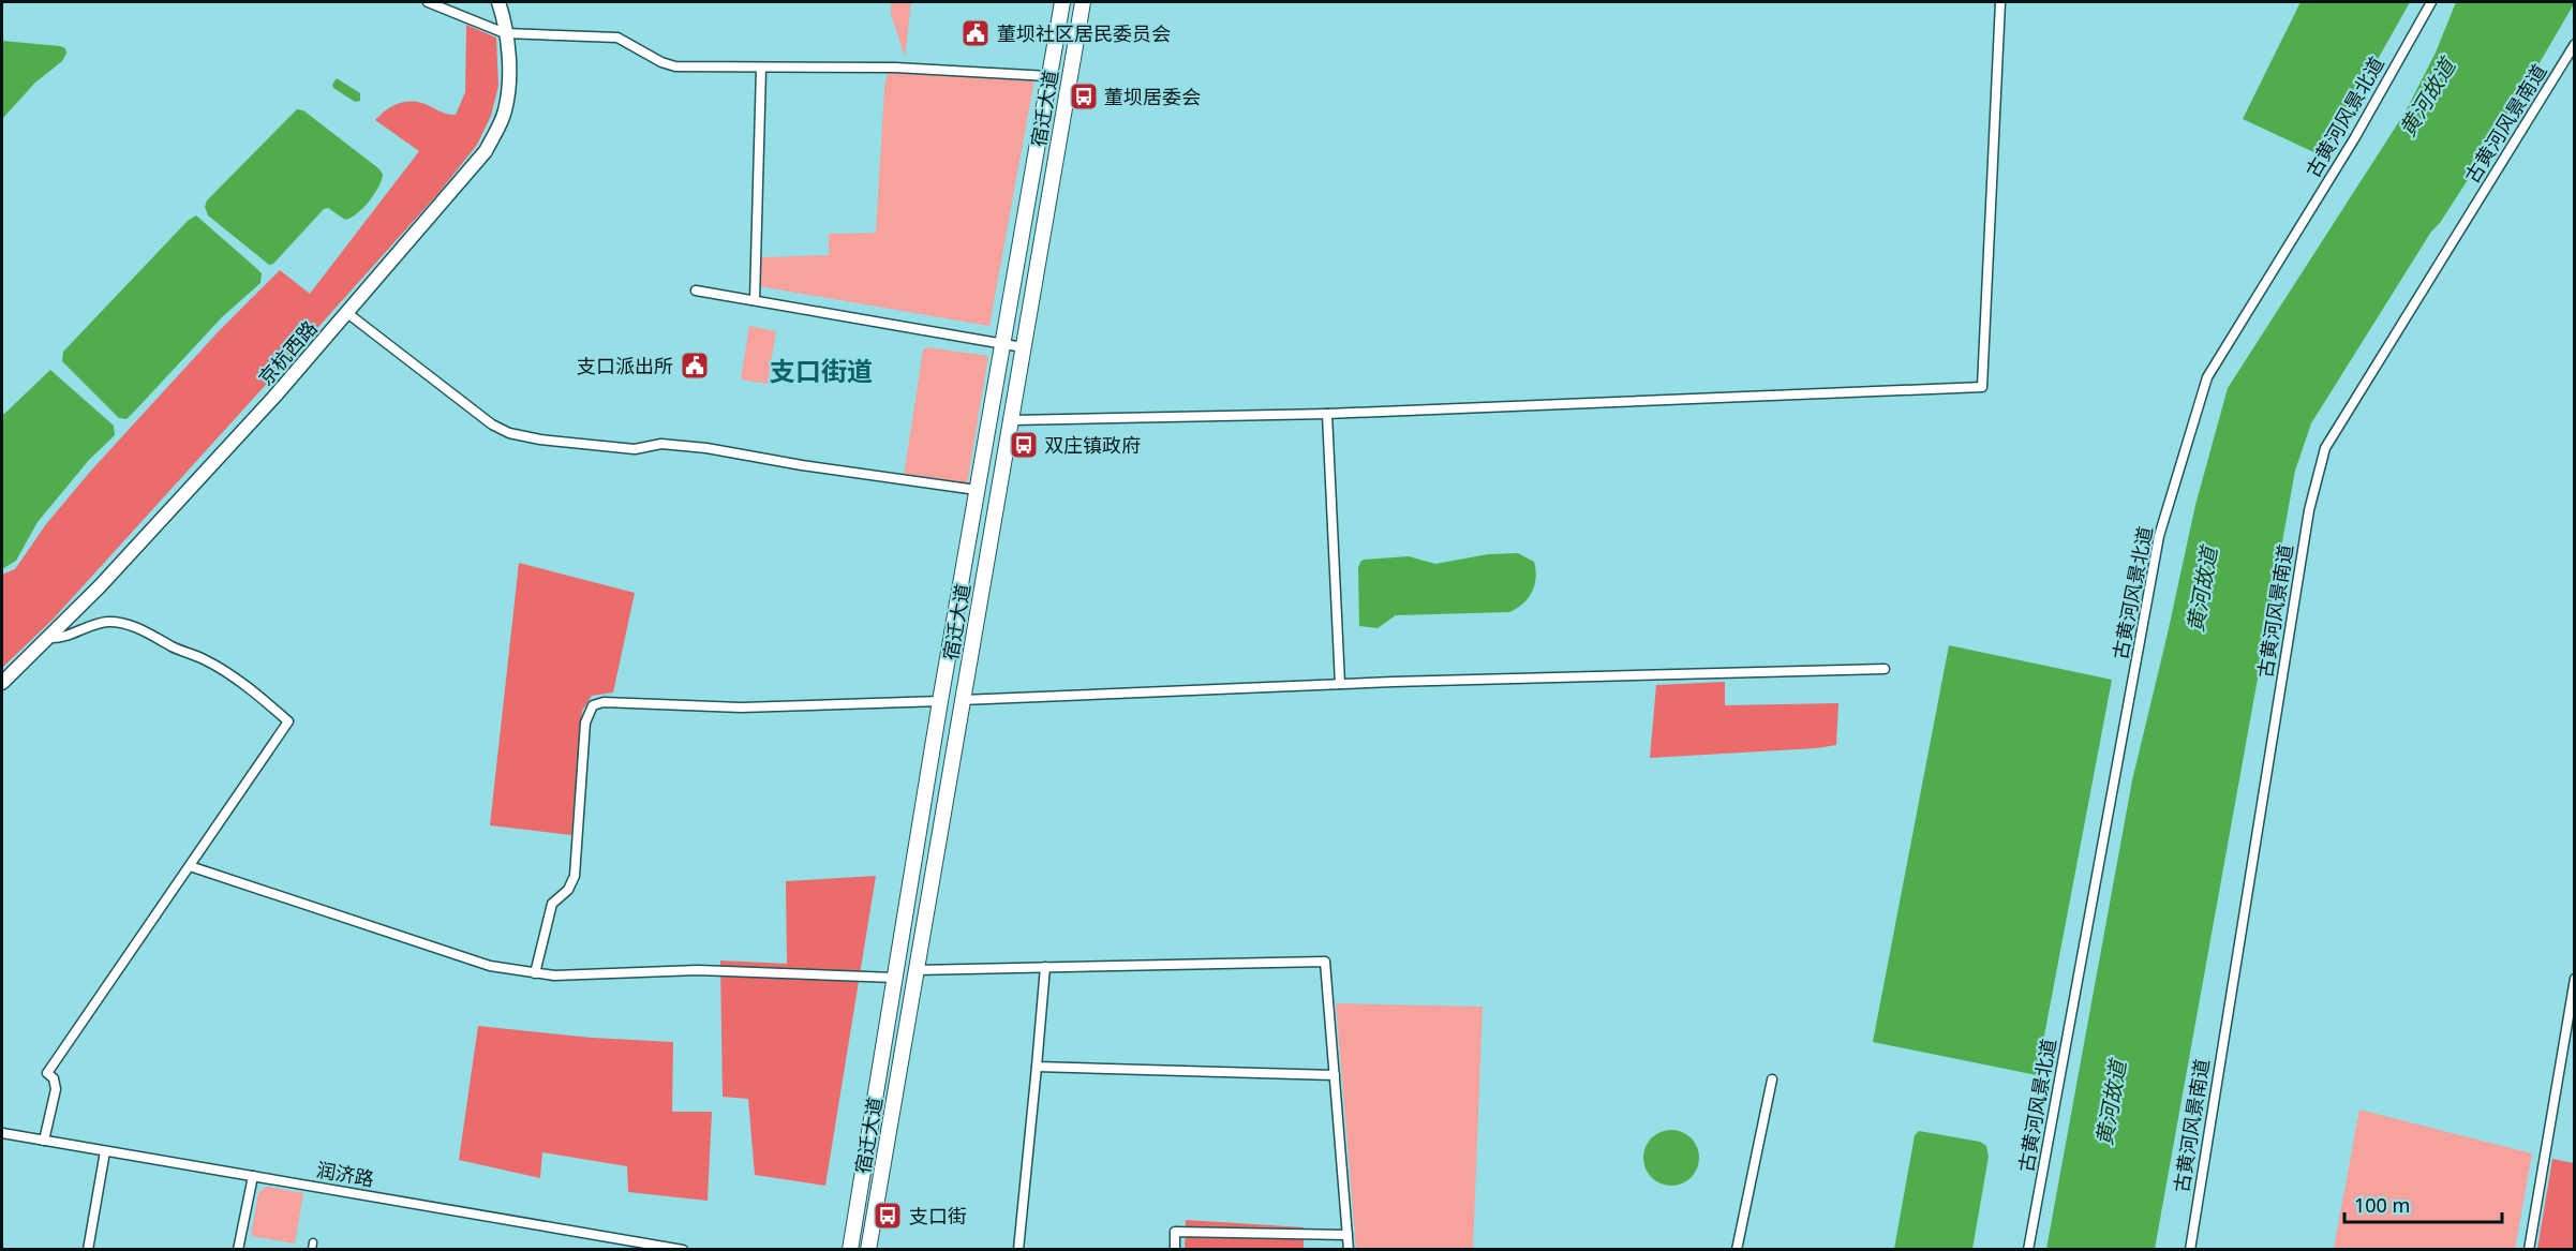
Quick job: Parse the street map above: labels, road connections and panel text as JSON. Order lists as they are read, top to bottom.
{
  "streets": {
    "main road": ["宿迁大道", "京杭西路"],
    "street": ["古黄河风景北道", "古黄河风景南道", "润济路"]
  },
  "districts": ["支口街道"],
  "water": ["黄河故道"],
  "places": {
    "public building": ["董坝社区居民委员会", "支口派出所"],
    "bus stop": ["董坝居委会", "双庄镇政府", "支口街"]
  },
  "scale_bar": "100 m"
}
